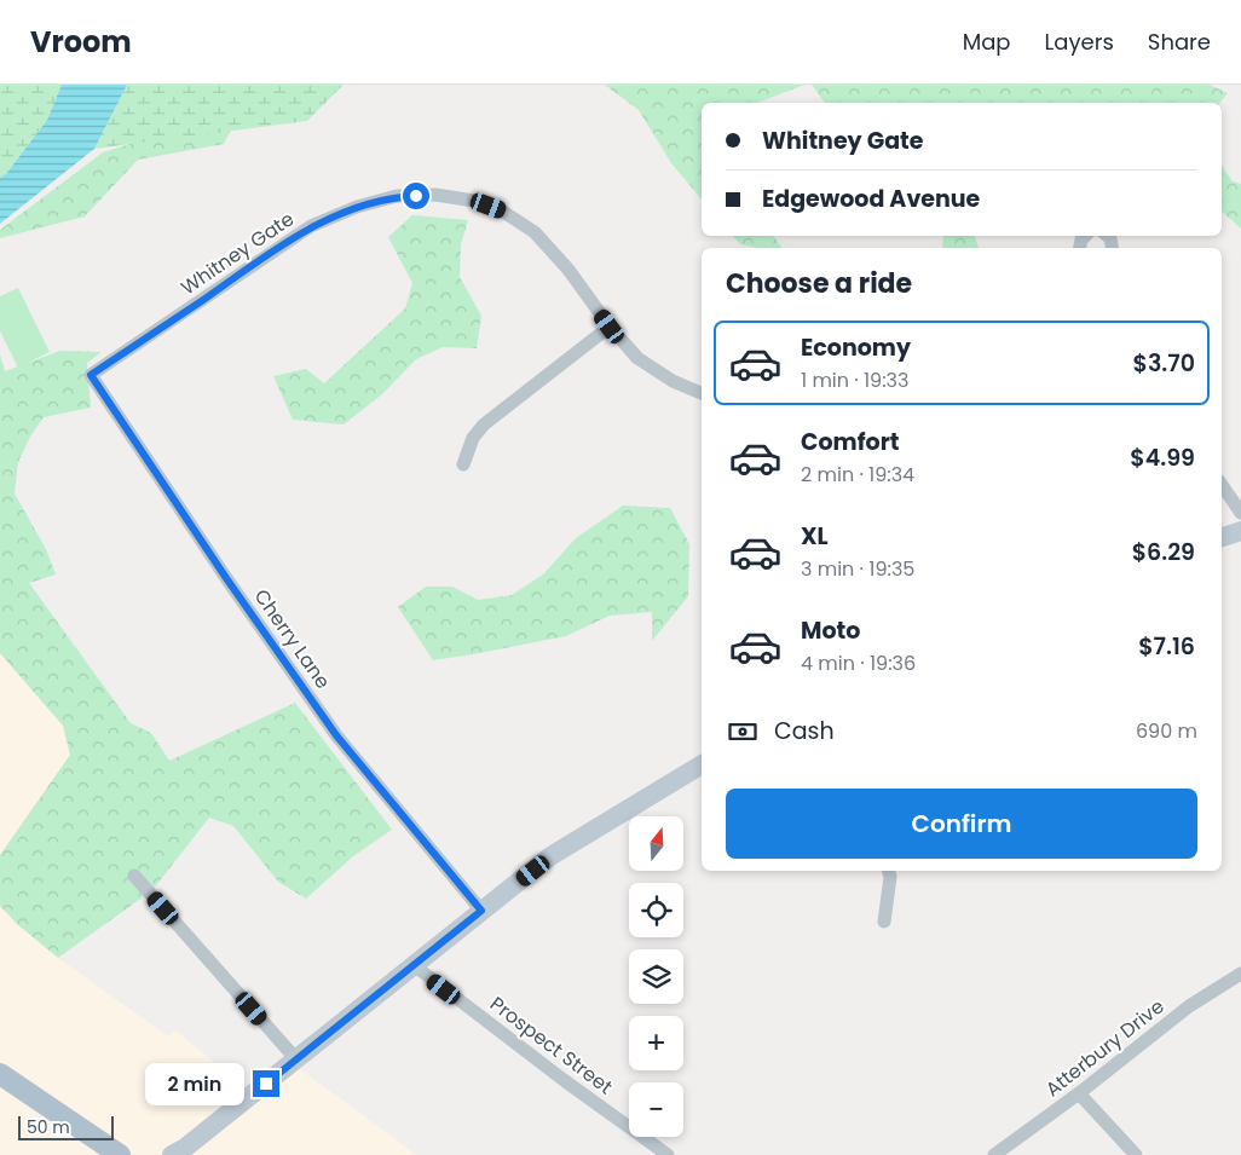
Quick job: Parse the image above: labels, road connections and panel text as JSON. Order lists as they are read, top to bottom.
{
  "streets": {
    "street": [
      "Whitney Gate",
      "Cherry Lane",
      "Prospect Street",
      "Atterbury Drive"
    ]
  },
  "crossings": [
    ["Whitney Gate", "Cherry Lane"]
  ],
  "scale_bar": "50 m",
  "north": "top",
  "page": {
    "header": "Vroom",
    "nav": ["Map", "Layers", "Share"],
    "banner": ["Whitney Gate", "Edgewood Avenue"],
    "heading": "Choose a ride",
    "list": [
      {
        "name": "Economy",
        "note": "1 min · 19:33",
        "value": "$3.70"
      },
      {
        "name": "Comfort",
        "note": "2 min · 19:34",
        "value": "$4.99"
      },
      {
        "name": "XL",
        "note": "3 min · 19:35",
        "value": "$6.29"
      },
      {
        "name": "Moto",
        "note": "4 min · 19:36",
        "value": "$7.16"
      }
    ],
    "pay": ["Cash", "690 m"],
    "buttons": "Confirm",
    "map_buttons": ["+", "−"],
    "bubble": "2 min",
    "scale": "50 m"
  }
}
